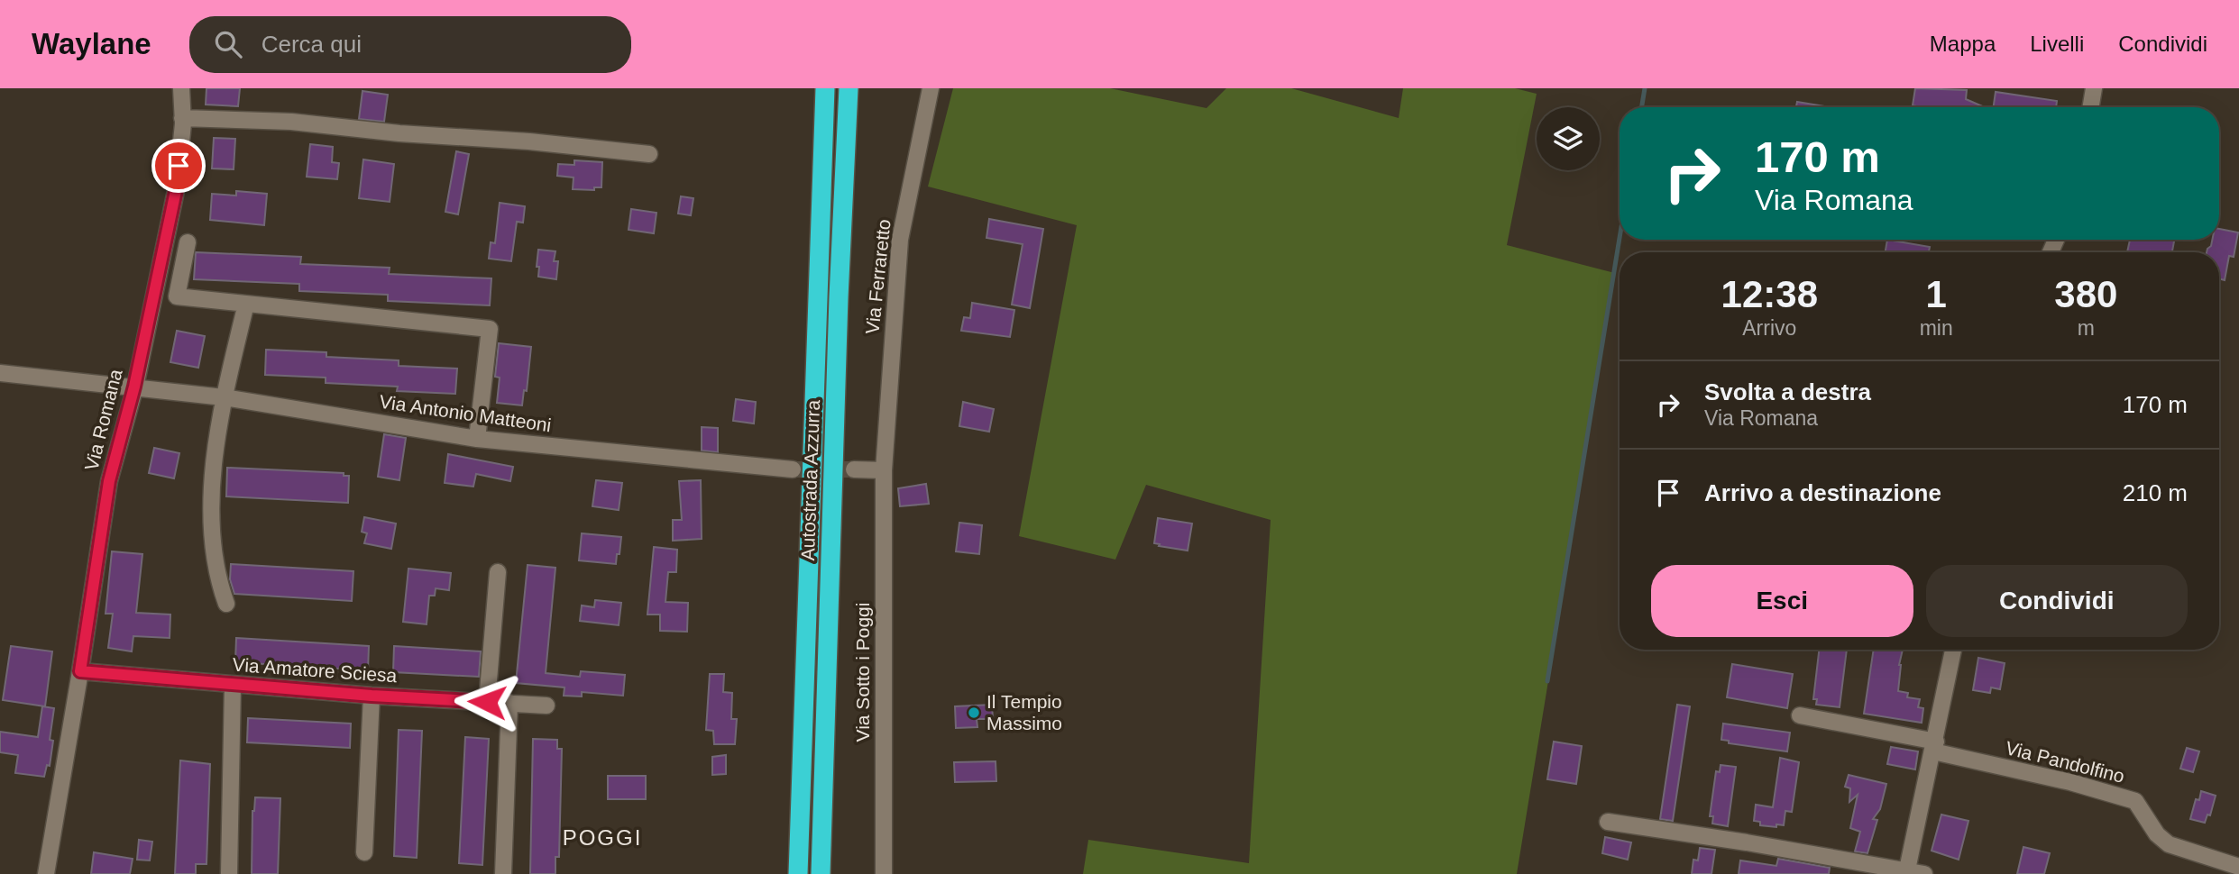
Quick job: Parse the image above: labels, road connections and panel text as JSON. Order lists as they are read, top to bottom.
{
  "streets": {
    "highway": ["Autostrada Azzurra"],
    "street": [
      "Via Ferraretto",
      "Via Antonio Matteoni",
      "Via Romana",
      "Via Amatore Sciesa",
      "Via Sotto i Poggi",
      "Via Pandolfino"
    ]
  },
  "crossings": [
    ["Via Ferraretto", "Via Sotto i Poggi"],
    ["Via Antonio Matteoni", "Via Romana"],
    ["Via Romana", "Via Amatore Sciesa"]
  ],
  "districts": ["POGGI"],
  "places": ["Il Tempio Massimo"],
  "page": {
    "header": "Waylane",
    "search": "Cerca qui",
    "nav": ["Mappa", "Livelli", "Condividi"],
    "turn": ["170 m", "Via Romana"],
    "eta": [
      "12:38",
      "Arrivo",
      "1",
      "min",
      "380",
      "m"
    ],
    "list": [
      {
        "name": "Svolta a destra",
        "note": "Via Romana",
        "value": "170 m"
      },
      {
        "name": "Arrivo a destinazione",
        "value": "210 m"
      }
    ],
    "buttons": ["Esci", "Condividi"]
  }
}
